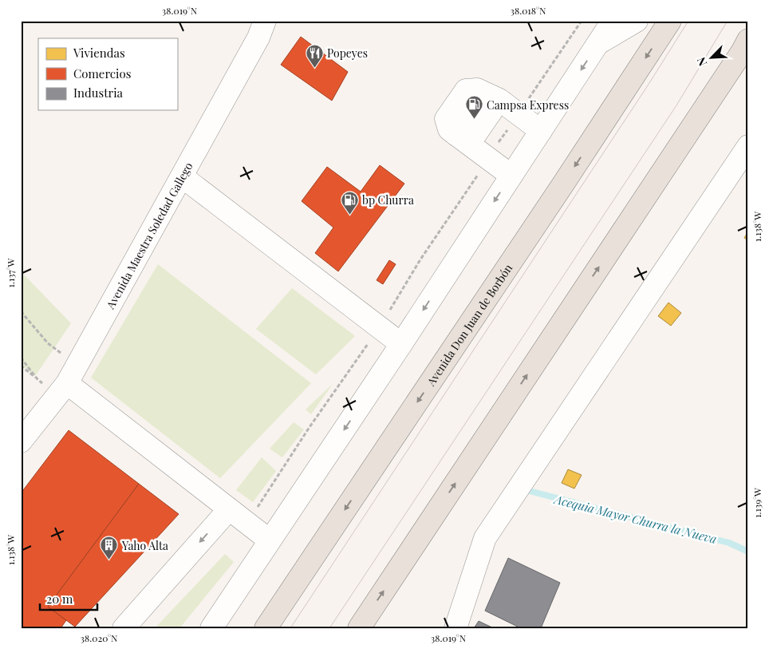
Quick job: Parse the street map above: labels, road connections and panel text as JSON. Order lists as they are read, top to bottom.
{
  "streets": {
    "main road": ["Avenida Don Juan de Borbón"],
    "street": ["Avenida Maestra Soledad Gallego"]
  },
  "water": ["Acequia Mayor Churra la Nueva"],
  "places": {
    "restaurant": ["Popeyes"],
    "fuel station": ["Campsa Express", "bp Churra"],
    "building": ["Yaho Alta"]
  },
  "legend": ["Viviendas", "Comercios", "Industria"],
  "scale_bar": "20 m",
  "north": "bottom left",
  "coordinates": [
    "38.019°N",
    "38.018°N",
    "1.138°W",
    "1.137°W",
    "1.139°W",
    "38.020°N"
  ]
}
